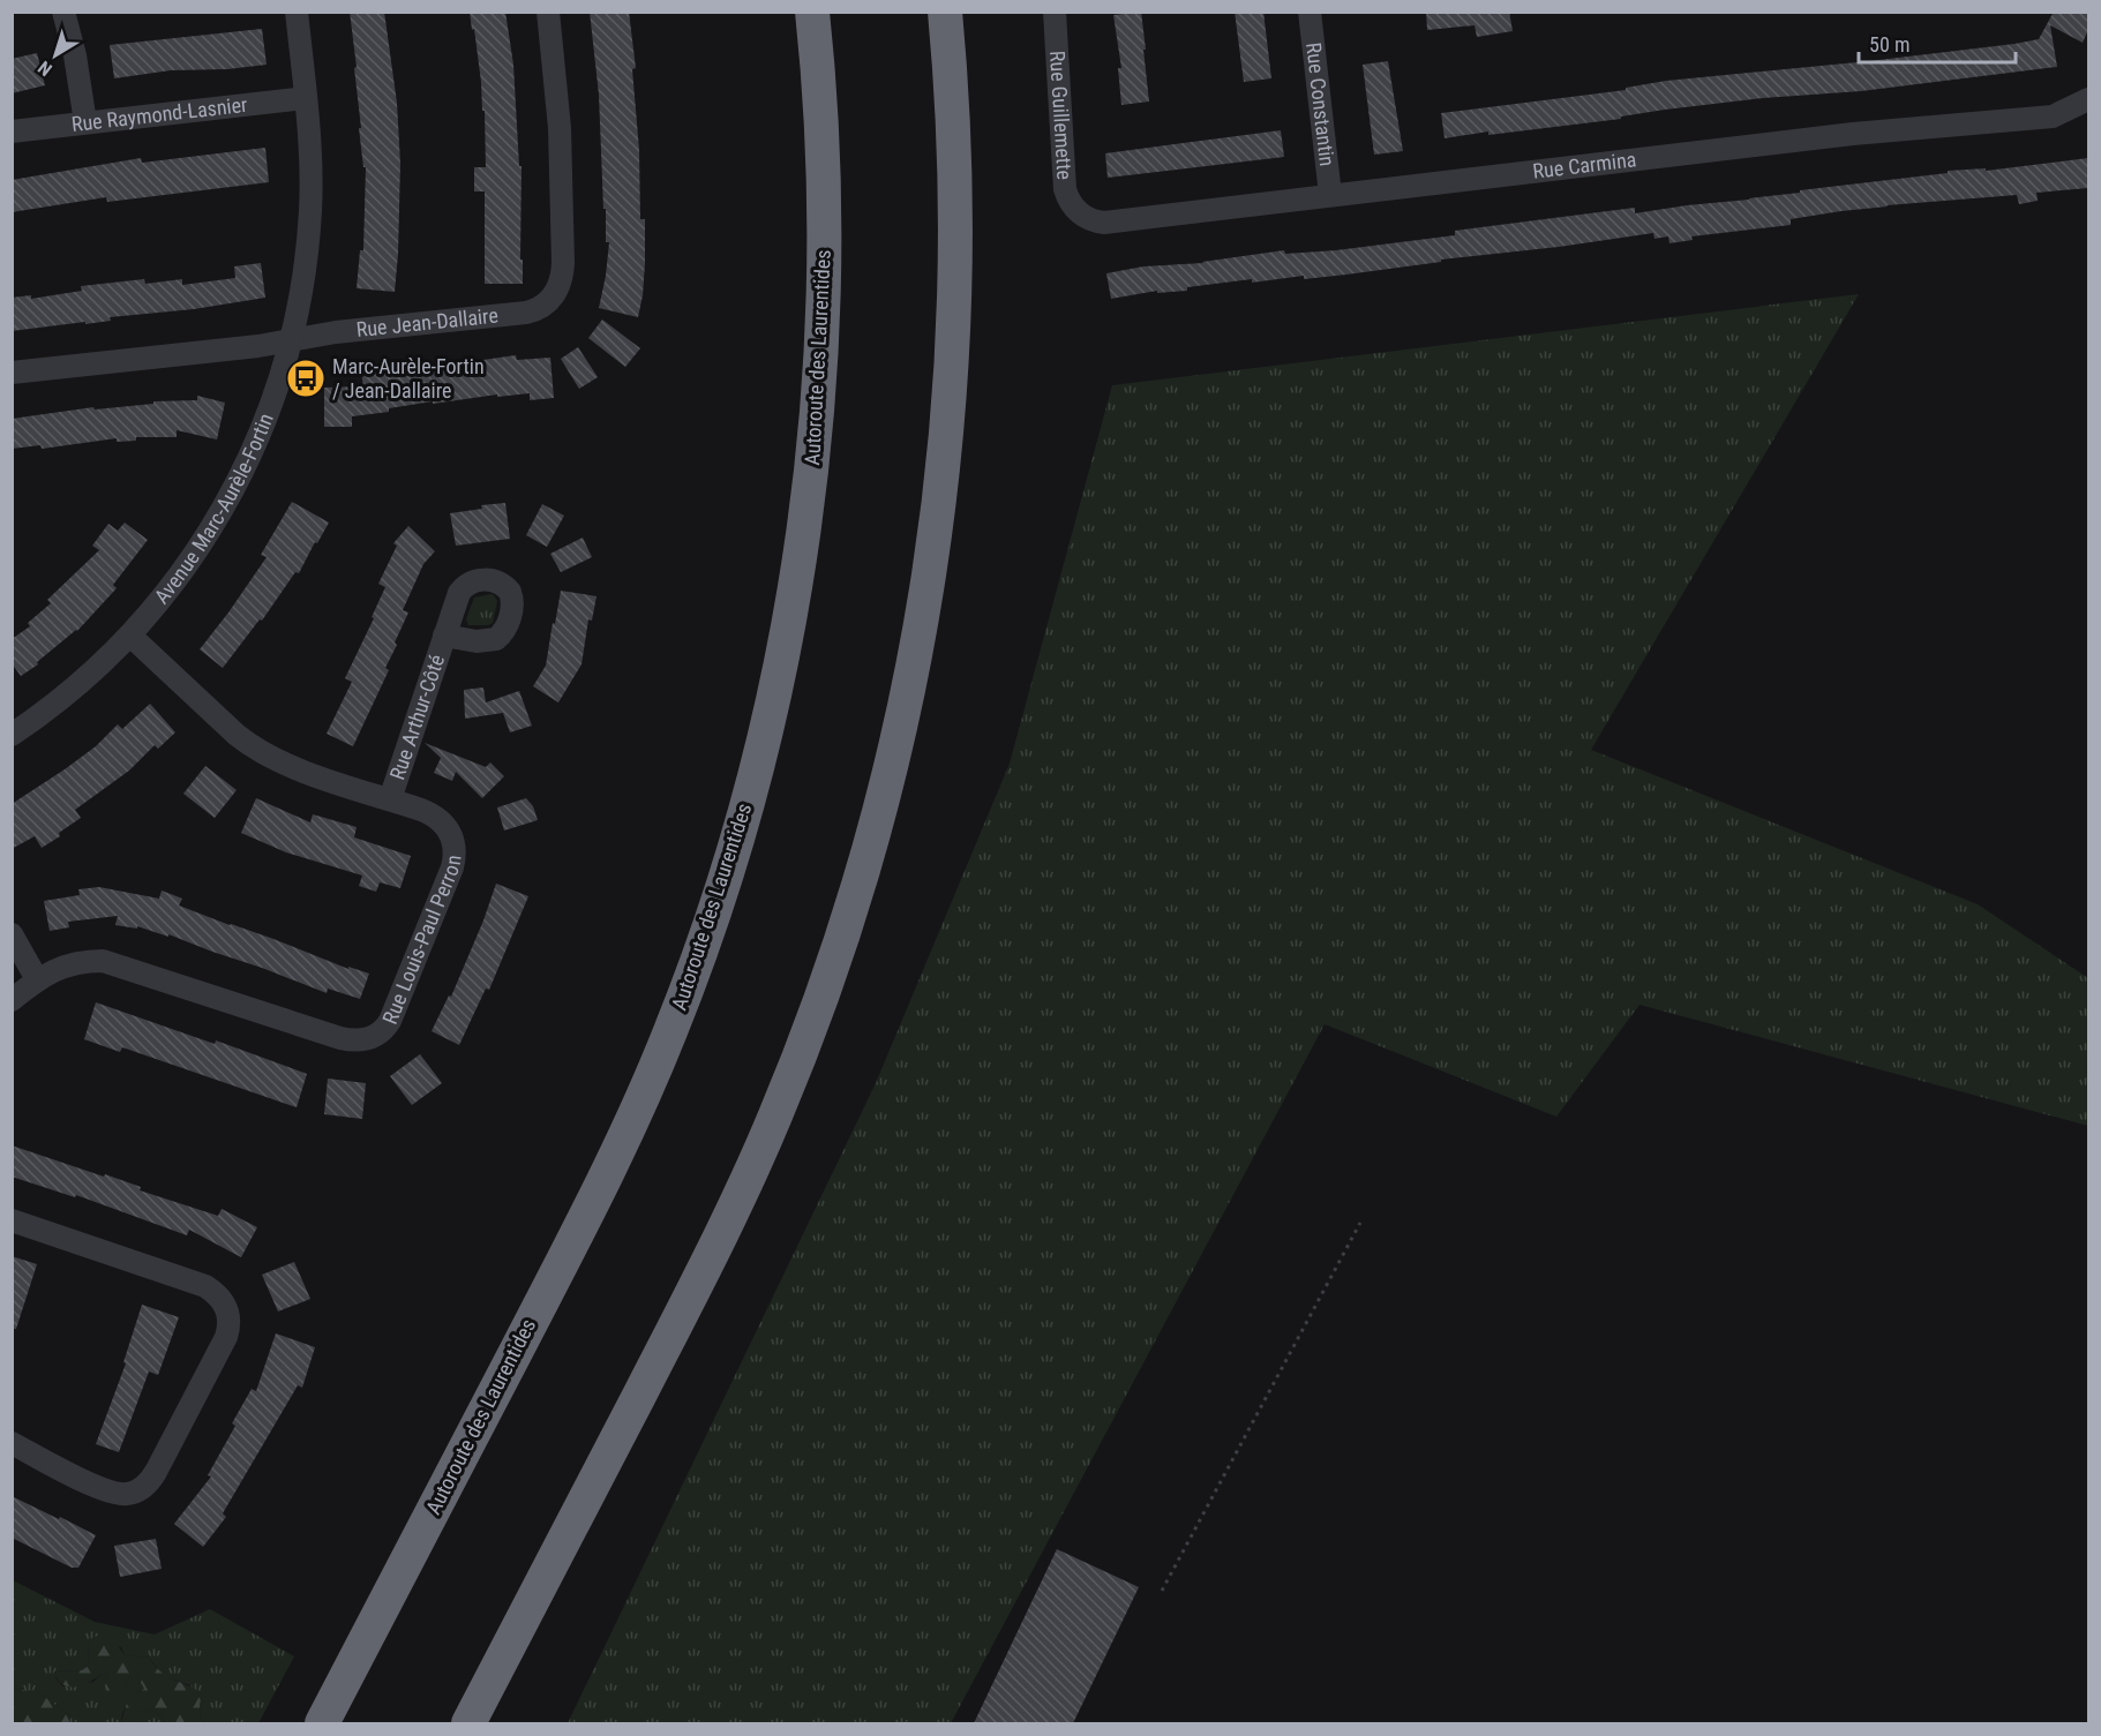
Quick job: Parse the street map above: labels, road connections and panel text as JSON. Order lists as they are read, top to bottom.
{
  "streets": {
    "highway": ["Autoroute des Laurentides"],
    "street": [
      "Rue Constantin",
      "Rue Raymond-Lasnier",
      "Rue Guillemette",
      "Rue Carmina",
      "Rue Jean-Dallaire",
      "Avenue Marc-Aurèle-Fortin",
      "Rue Arthur-Côté",
      "Rue Louis-Paul Perron"
    ]
  },
  "crossings": [
    ["Rue Constantin", "Rue Carmina"],
    ["Rue Raymond-Lasnier", "Avenue Marc-Aurèle-Fortin"],
    ["Rue Guillemette", "Rue Carmina"],
    ["Rue Jean-Dallaire", "Avenue Marc-Aurèle-Fortin"],
    ["Avenue Marc-Aurèle-Fortin", "Rue Louis-Paul Perron"],
    ["Rue Arthur-Côté", "Rue Louis-Paul Perron"]
  ],
  "places": {
    "bus stop": ["Marc-Aurèle-Fortin / Jean-Dallaire"]
  },
  "scale_bar": "50 m",
  "north": "bottom left"
}
